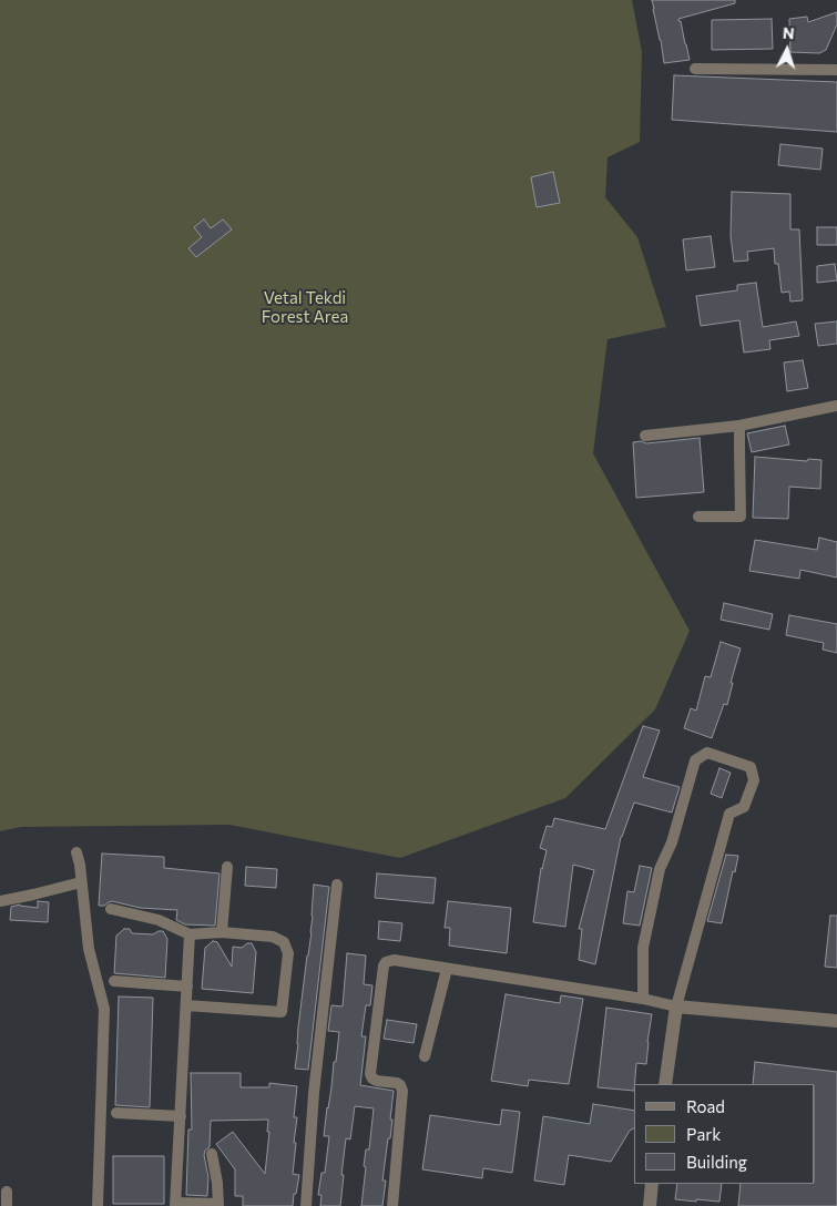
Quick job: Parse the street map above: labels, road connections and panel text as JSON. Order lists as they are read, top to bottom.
{
  "parks": ["Vetal Tekdi Forest Area"],
  "legend": ["Road", "Park", "Building"],
  "north": "top"
}
